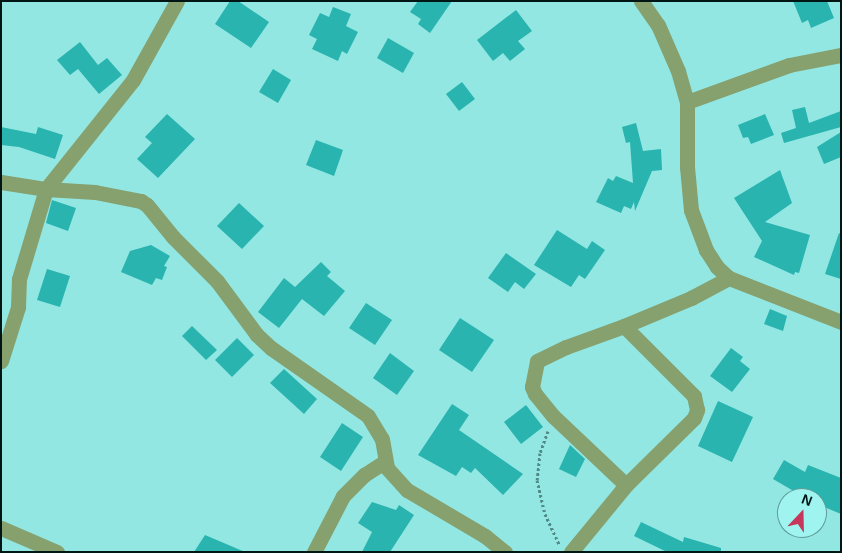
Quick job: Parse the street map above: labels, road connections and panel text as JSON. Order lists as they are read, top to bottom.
{
  "north": "top"
}
